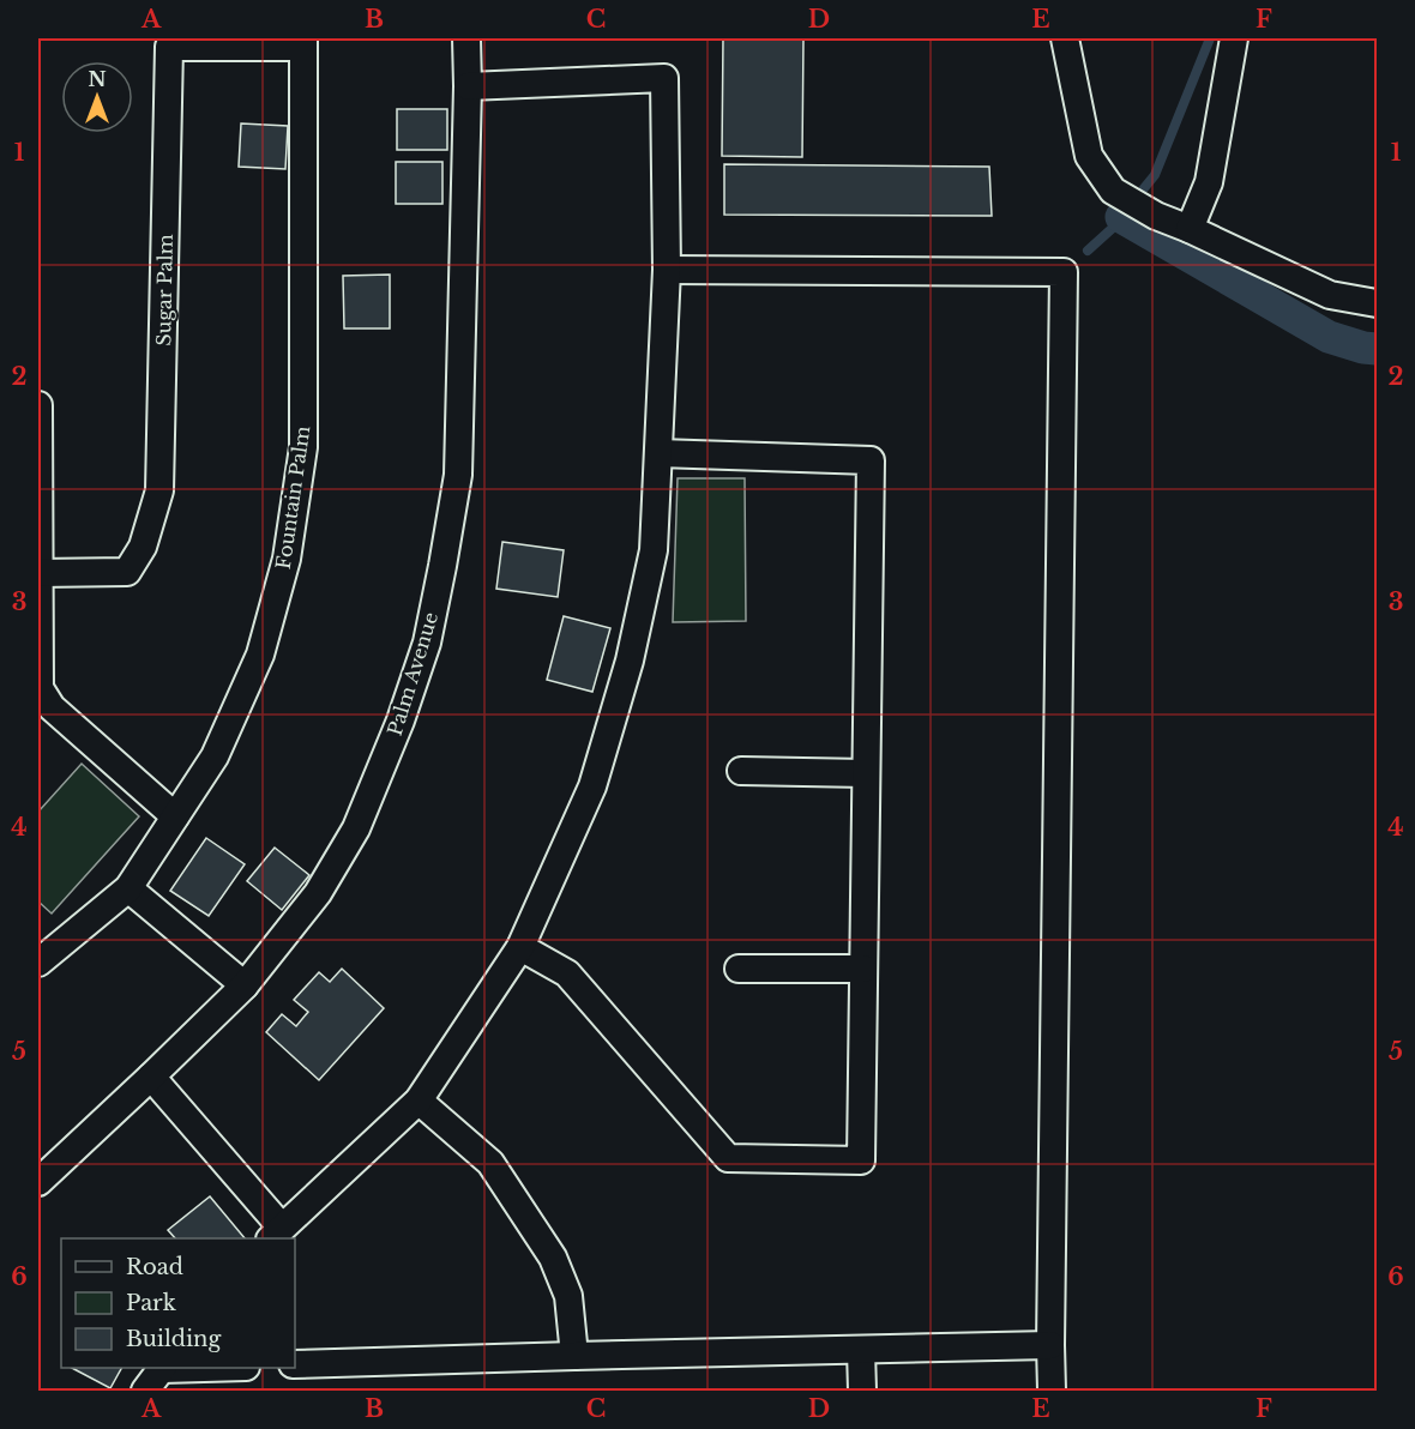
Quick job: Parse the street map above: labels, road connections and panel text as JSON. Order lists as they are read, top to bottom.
{
  "streets": {
    "street": ["Sugar Palm", "Fountain Palm", "Palm Avenue"]
  },
  "crossings": [
    ["Sugar Palm", "Fountain Palm"]
  ],
  "legend": ["Road", "Park", "Building"],
  "north": "top",
  "grid": {
    "columns": [
      "A",
      "B",
      "C",
      "D",
      "E",
      "F"
    ],
    "rows": [
      "1",
      "2",
      "3",
      "4",
      "5",
      "6"
    ]
  }
}
